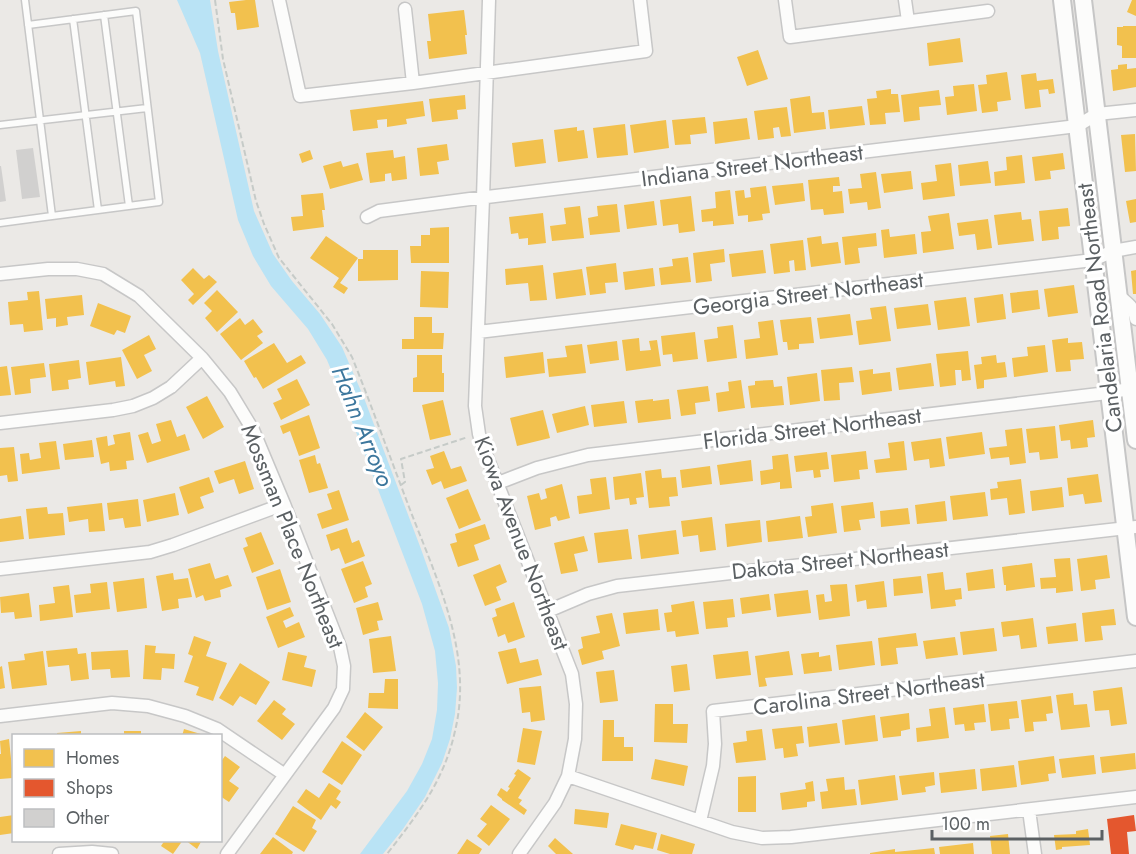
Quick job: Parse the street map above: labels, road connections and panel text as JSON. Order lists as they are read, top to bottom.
{
  "streets": {
    "main road": ["Candelaria Road Northeast"],
    "street": [
      "Indiana Street Northeast",
      "Georgia Street Northeast",
      "Florida Street Northeast",
      "Mossman Place Northeast",
      "Kiowa Avenue Northeast",
      "Dakota Street Northeast",
      "Carolina Street Northeast"
    ]
  },
  "crossings": [
    ["Indiana Street Northeast", "Candelaria Road Northeast"],
    ["Indiana Street Northeast", "Kiowa Avenue Northeast"],
    ["Georgia Street Northeast", "Candelaria Road Northeast"],
    ["Georgia Street Northeast", "Kiowa Avenue Northeast"],
    ["Candelaria Road Northeast", "Florida Street Northeast"],
    ["Candelaria Road Northeast", "Dakota Street Northeast"],
    ["Florida Street Northeast", "Kiowa Avenue Northeast"],
    ["Kiowa Avenue Northeast", "Dakota Street Northeast"]
  ],
  "water": ["Hahn Arroyo"],
  "legend": ["Homes", "Shops", "Other"],
  "scale_bar": "100 m"
}
